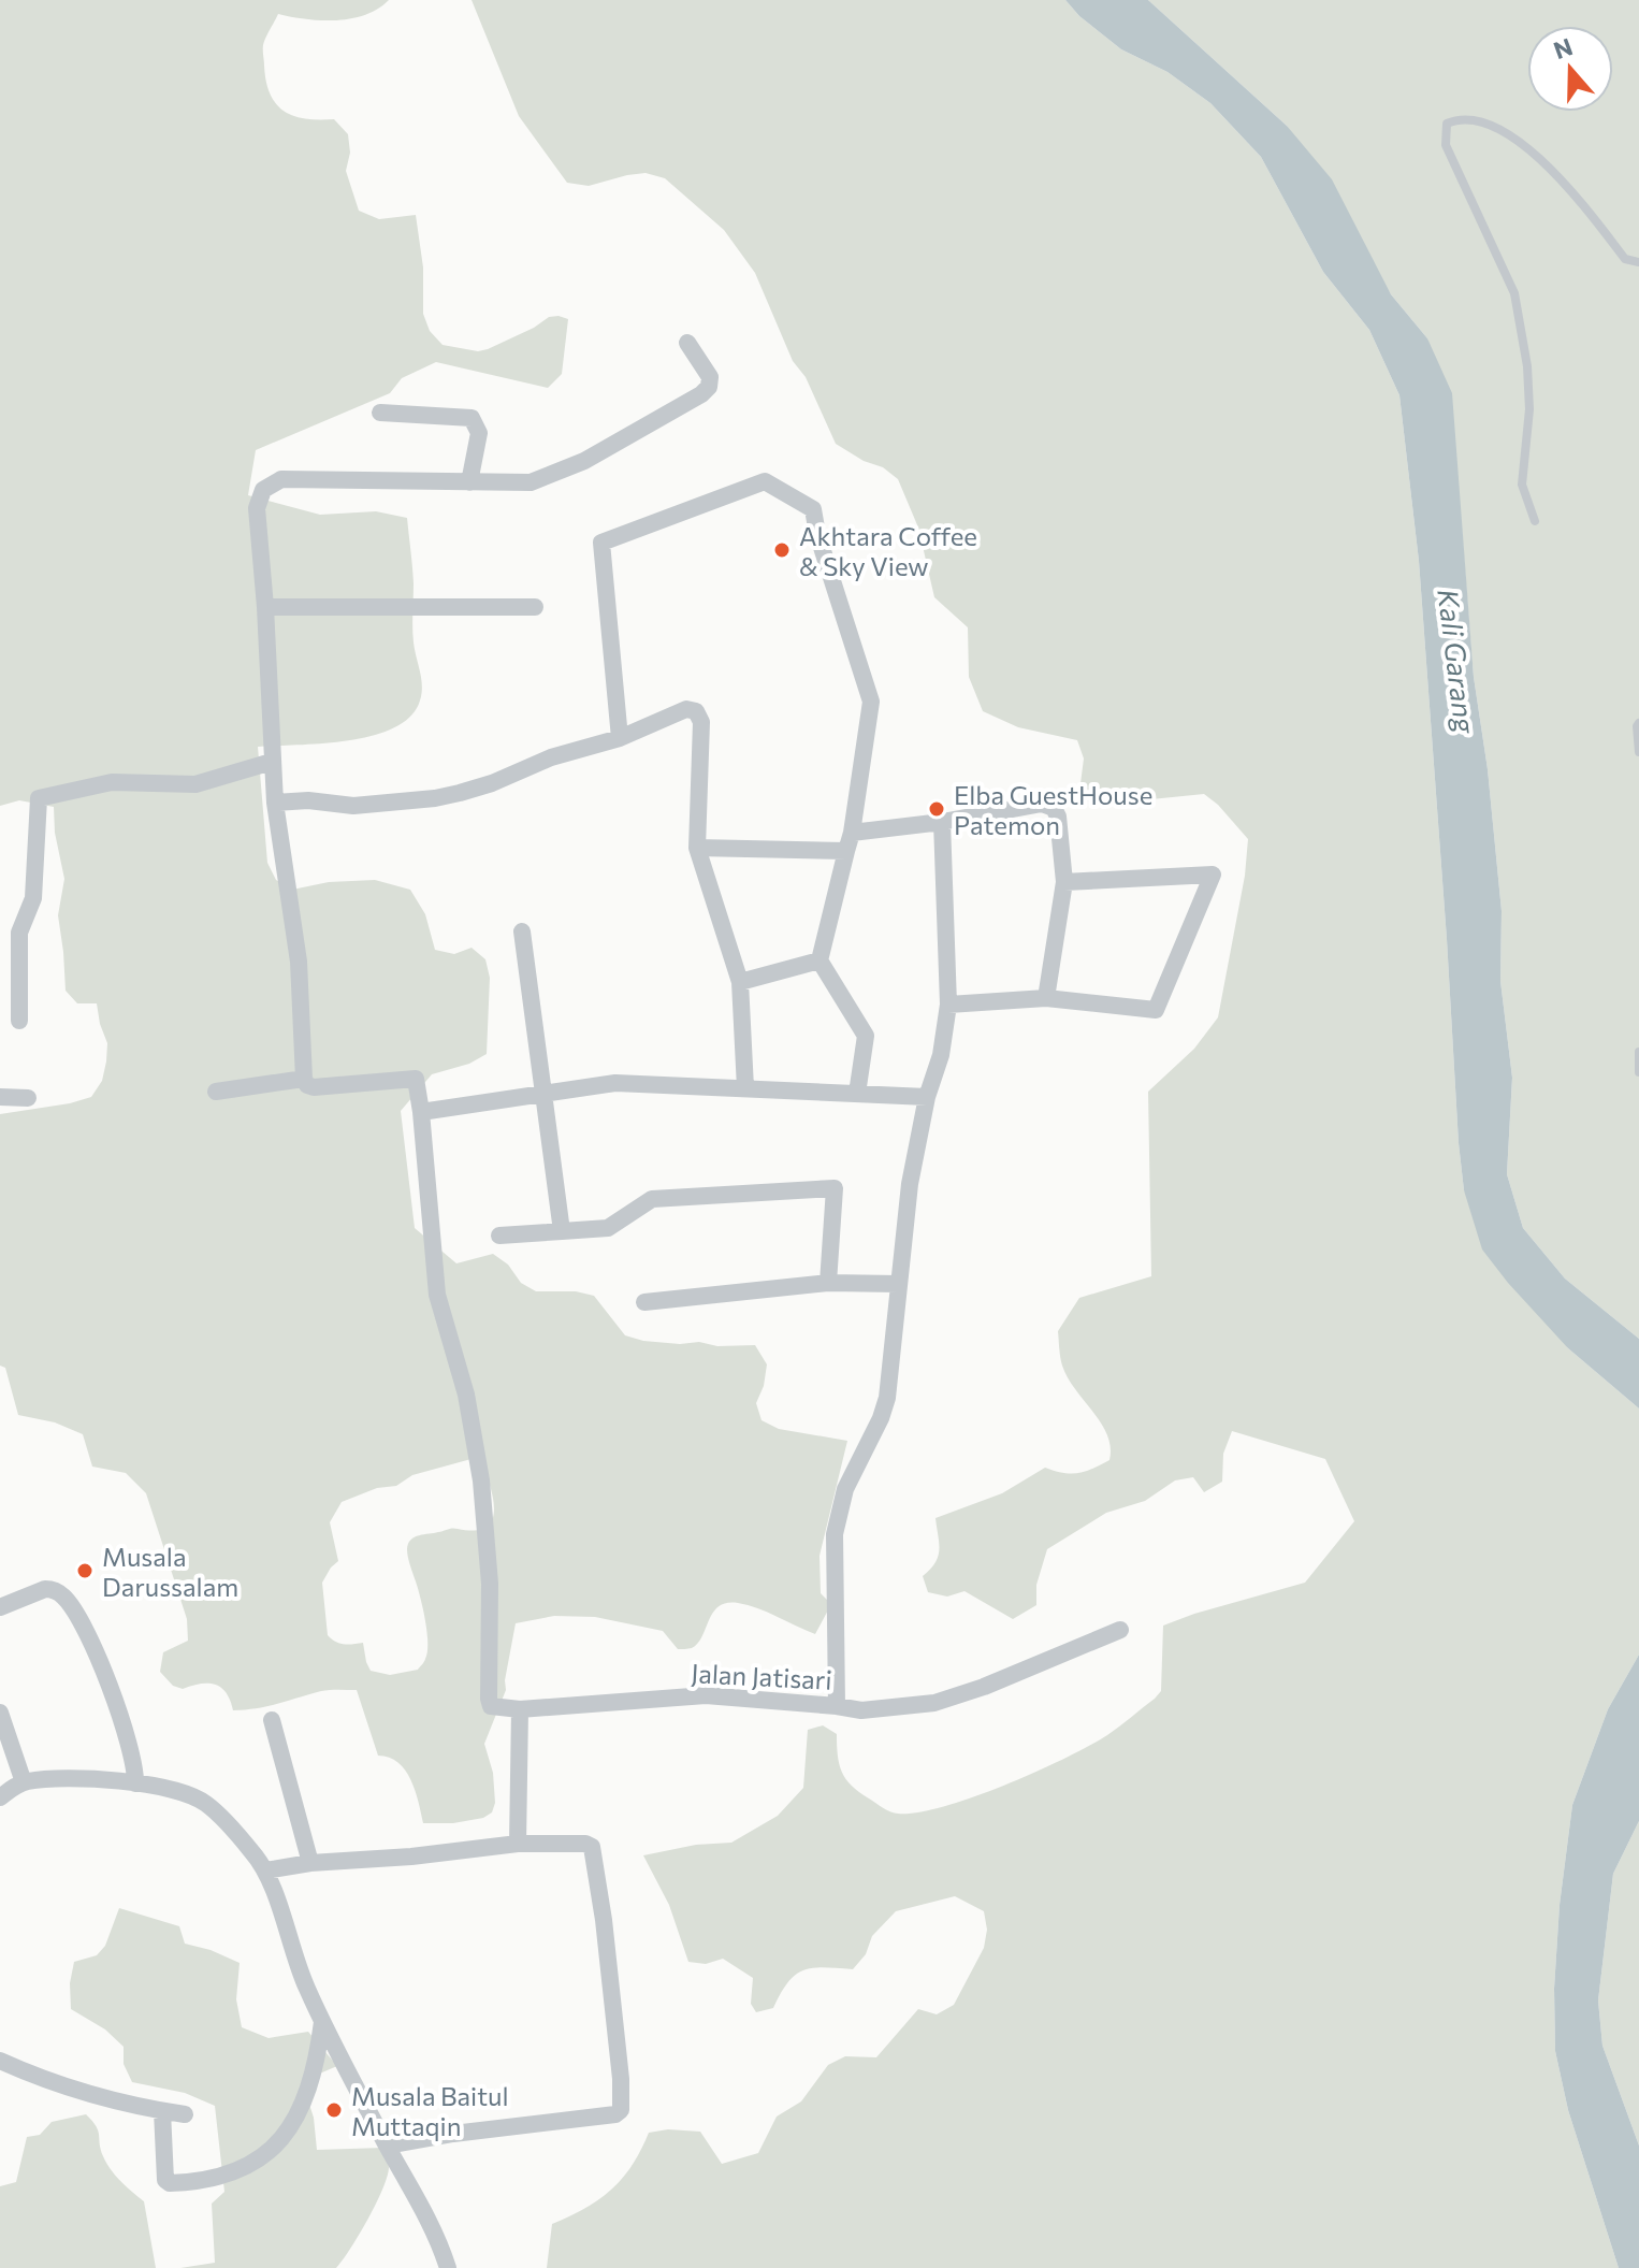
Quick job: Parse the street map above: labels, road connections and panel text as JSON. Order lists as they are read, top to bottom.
{
  "streets": {
    "street": ["Jalan Jatisari"]
  },
  "water": ["Kali Garang"],
  "places": [
    "Akhtara Coffee & Sky View",
    "Elba GuestHouse Patemon",
    "Musala Darussalam",
    "Musala Baitul Muttaqin"
  ],
  "north": "top"
}
